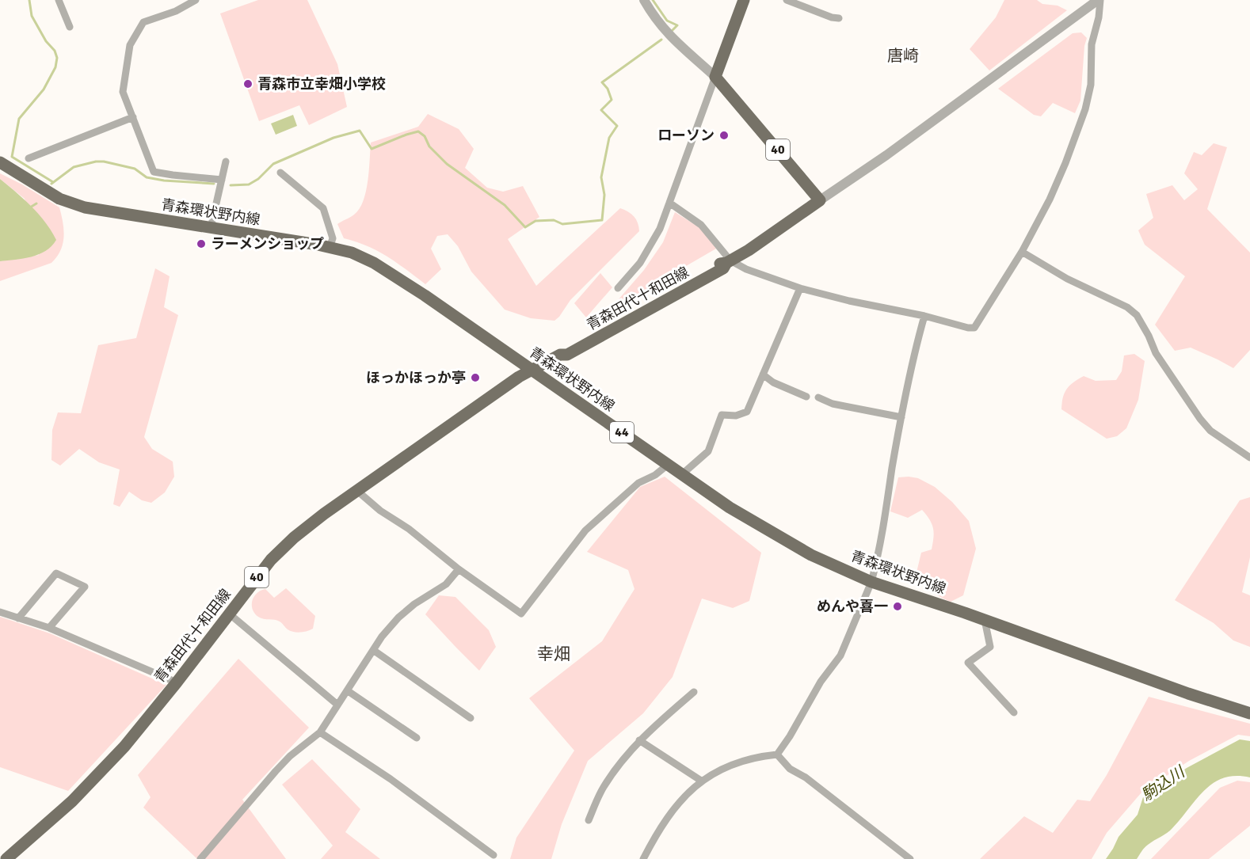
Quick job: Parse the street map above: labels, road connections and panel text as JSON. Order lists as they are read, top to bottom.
{
  "streets": {
    "main road": [
      "40",
      "青森環状野内線",
      "青森田代十和田線",
      "44"
    ]
  },
  "crossings": [
    ["40", "青森田代十和田線"],
    ["青森環状野内線", "青森田代十和田線"]
  ],
  "districts": ["唐崎", "幸畑"],
  "water": ["駒込川"],
  "places": [
    "青森市立幸畑小学校",
    "ローソン",
    "ラーメンショップ",
    "ほっかほっか亭",
    "めんや喜一"
  ]
}
